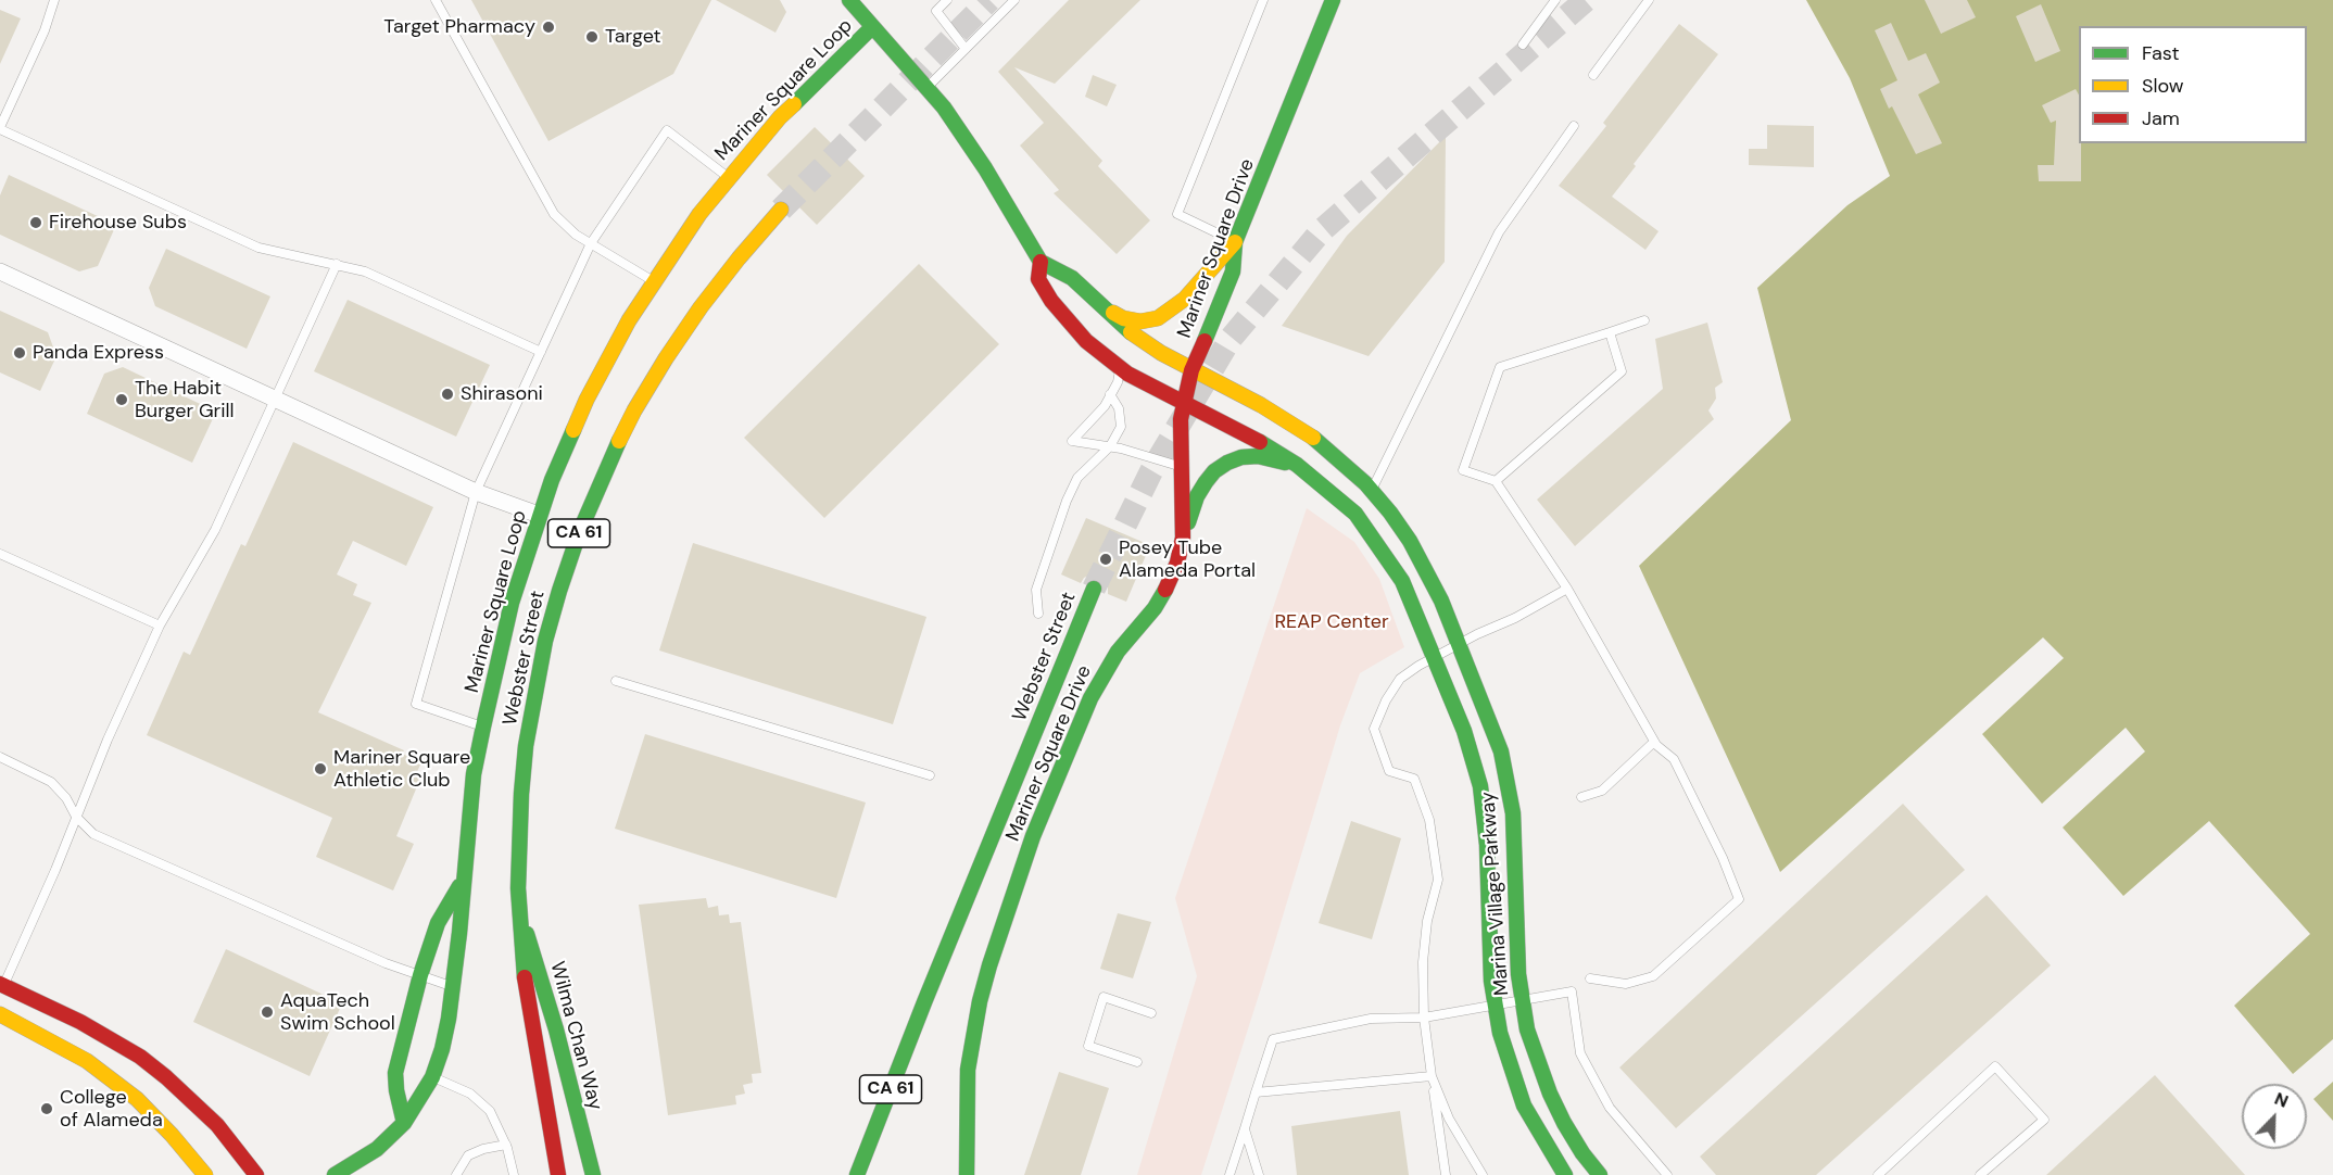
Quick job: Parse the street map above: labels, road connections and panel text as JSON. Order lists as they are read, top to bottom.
{
  "streets": {
    "street": [
      "Mariner Square Loop",
      "Mariner Square Drive",
      "CA 61",
      "Webster Street",
      "Marina Village Parkway",
      "Wilma Chan Way"
    ]
  },
  "crossings": [
    ["Mariner Square Loop", "Mariner Square Drive"],
    ["Mariner Square Loop", "Marina Village Parkway"],
    ["Mariner Square Drive", "Marina Village Parkway"],
    ["Webster Street", "Wilma Chan Way"]
  ],
  "parks": ["REAP Center"],
  "places": [
    "Target Pharmacy",
    "Target",
    "Firehouse Subs",
    "Panda Express",
    "Shirasoni",
    "The Habit Burger Grill",
    "Posey Tube Alameda Portal",
    "Mariner Square Athletic Club",
    "AquaTech Swim School",
    "College of Alameda"
  ],
  "legend": ["Fast", "Slow", "Jam"],
  "north": "top right"
}
